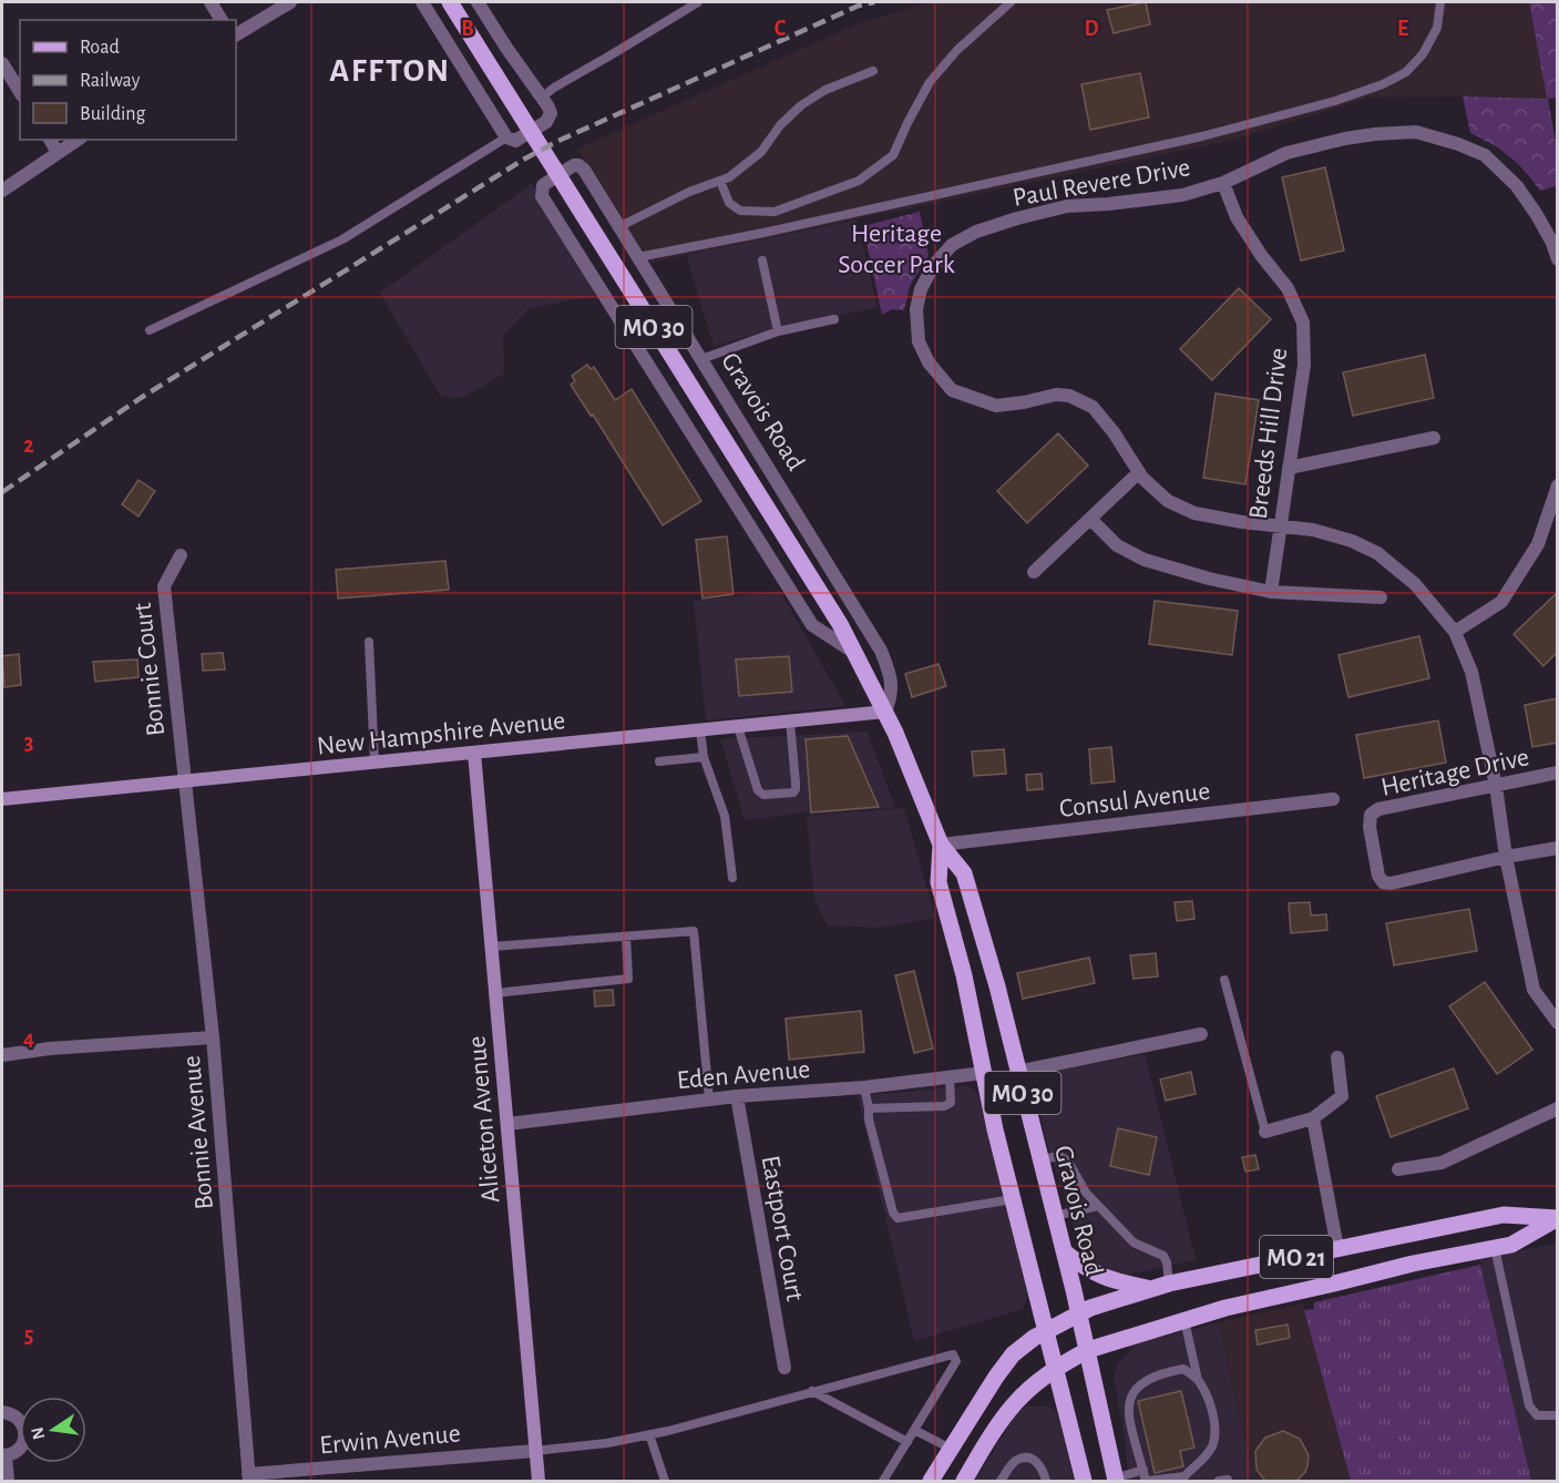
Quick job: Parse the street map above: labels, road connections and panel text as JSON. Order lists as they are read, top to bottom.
{
  "streets": {
    "main road": ["MO 30", "Gravois Road", "MO 21"],
    "street": [
      "Paul Revere Drive",
      "Breeds Hill Drive",
      "Bonnie Court",
      "New Hampshire Avenue",
      "Heritage Drive",
      "Consul Avenue",
      "Eden Avenue",
      "Aliceton Avenue",
      "Bonnie Avenue",
      "Eastport Court",
      "Erwin Avenue"
    ]
  },
  "crossings": [
    ["Paul Revere Drive", "Breeds Hill Drive"],
    ["Paul Revere Drive", "Heritage Drive"],
    ["Gravois Road", "New Hampshire Avenue"],
    ["Gravois Road", "Consul Avenue"],
    ["Gravois Road", "Eden Avenue"],
    ["Gravois Road", "MO 21"],
    ["Bonnie Court", "New Hampshire Avenue"],
    ["Bonnie Court", "Bonnie Avenue"],
    ["New Hampshire Avenue", "Aliceton Avenue"],
    ["New Hampshire Avenue", "Bonnie Avenue"],
    ["Eden Avenue", "Aliceton Avenue"],
    ["Eden Avenue", "Eastport Court"],
    ["Aliceton Avenue", "Erwin Avenue"],
    ["Bonnie Avenue", "Erwin Avenue"]
  ],
  "districts": ["AFFTON"],
  "parks": ["Heritage Soccer Park"],
  "legend": ["Road", "Railway", "Building"],
  "north": "left",
  "grid": {
    "columns": [
      "B",
      "C",
      "D",
      "E"
    ],
    "rows": [
      "2",
      "3",
      "4",
      "5"
    ]
  }
}
